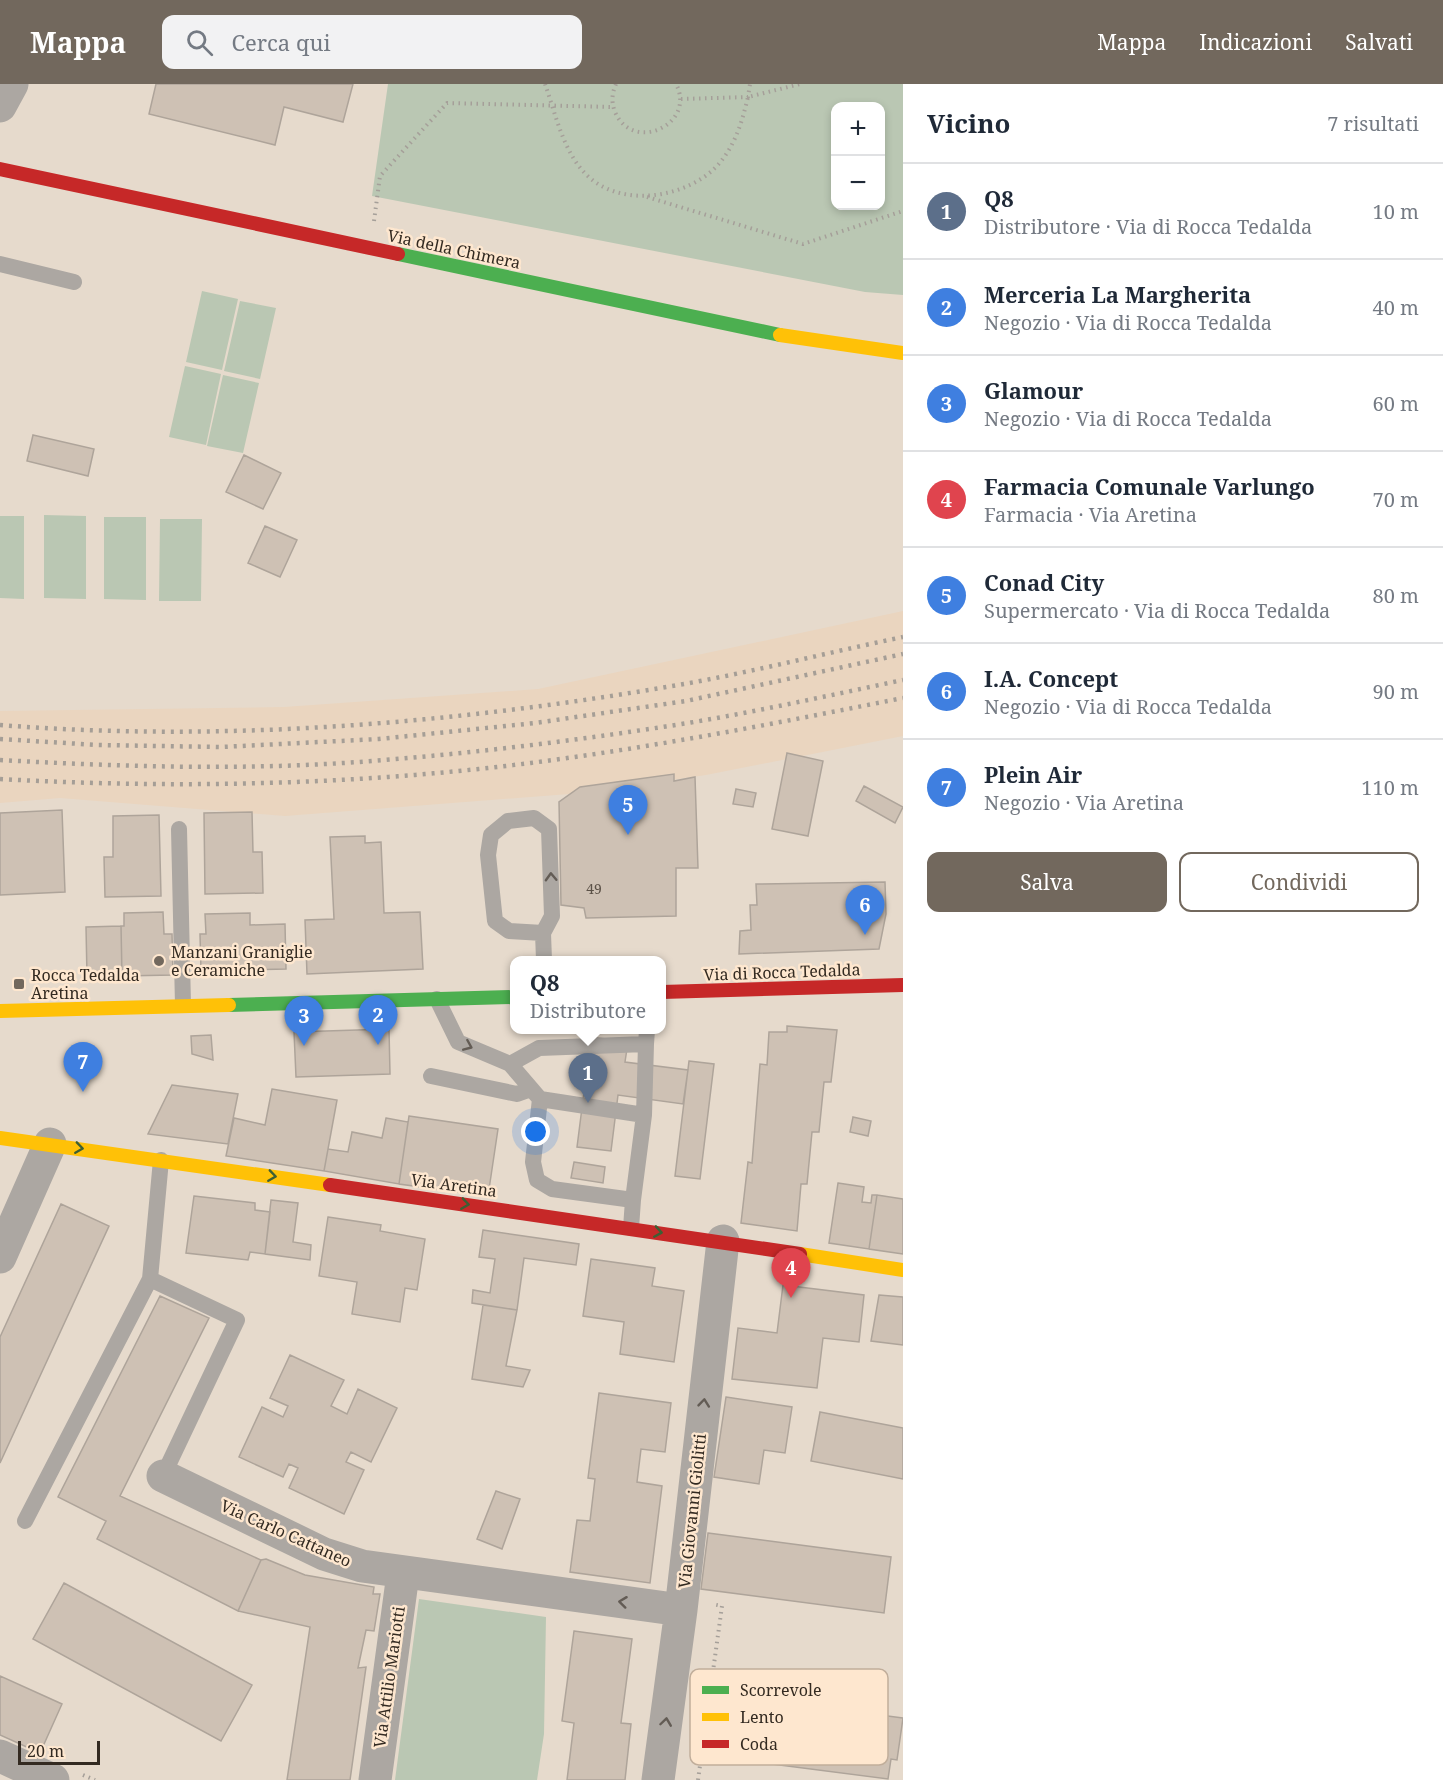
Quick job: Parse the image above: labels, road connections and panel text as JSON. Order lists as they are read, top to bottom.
{
  "streets": {
    "street": [
      "Via della Chimera",
      "Via di Rocca Tedalda",
      "Via Aretina",
      "Via Giovanni Giolitti",
      "Via Carlo Cattaneo",
      "Via Attilio Mariotti"
    ]
  },
  "crossings": [
    ["Via Aretina", "Via Giovanni Giolitti"],
    ["Via Giovanni Giolitti", "Via Carlo Cattaneo"],
    ["Via Carlo Cattaneo", "Via Attilio Mariotti"]
  ],
  "one_way": ["Via Aretina", "Via Giovanni Giolitti"],
  "places": {
    "other": ["Manzani Graniglie e Ceramiche"],
    "transit": ["Rocca Tedalda Aretina"]
  },
  "house_numbers": ["49"],
  "legend": ["Scorrevole", "Lento", "Coda"],
  "scale_bar": "20 m",
  "page": {
    "header": "Mappa",
    "search": "Cerca qui",
    "nav": ["Mappa", "Indicazioni", "Salvati"],
    "heading": ["Vicino", "7 risultati"],
    "map_buttons": ["+", "−"],
    "list": [
      {
        "mark": "1",
        "name": "Q8",
        "note": "Distributore · Via di Rocca Tedalda",
        "value": "10 m"
      },
      {
        "mark": "2",
        "name": "Merceria La Margherita",
        "note": "Negozio · Via di Rocca Tedalda",
        "value": "40 m"
      },
      {
        "mark": "3",
        "name": "Glamour",
        "note": "Negozio · Via di Rocca Tedalda",
        "value": "60 m"
      },
      {
        "mark": "4",
        "name": "Farmacia Comunale Varlungo",
        "note": "Farmacia · Via Aretina",
        "value": "70 m"
      },
      {
        "mark": "5",
        "name": "Conad City",
        "note": "Supermercato · Via di Rocca Tedalda",
        "value": "80 m"
      },
      {
        "mark": "6",
        "name": "I.A. Concept",
        "note": "Negozio · Via di Rocca Tedalda",
        "value": "90 m"
      },
      {
        "mark": "7",
        "name": "Plein Air",
        "note": "Negozio · Via Aretina",
        "value": "110 m"
      }
    ],
    "pins": [
      "5",
      "6",
      "2",
      "3",
      "7",
      "1",
      "4"
    ],
    "buttons": ["Salva", "Condividi"],
    "popup": ["Q8", "Distributore"],
    "scale": "20 m"
  }
}
